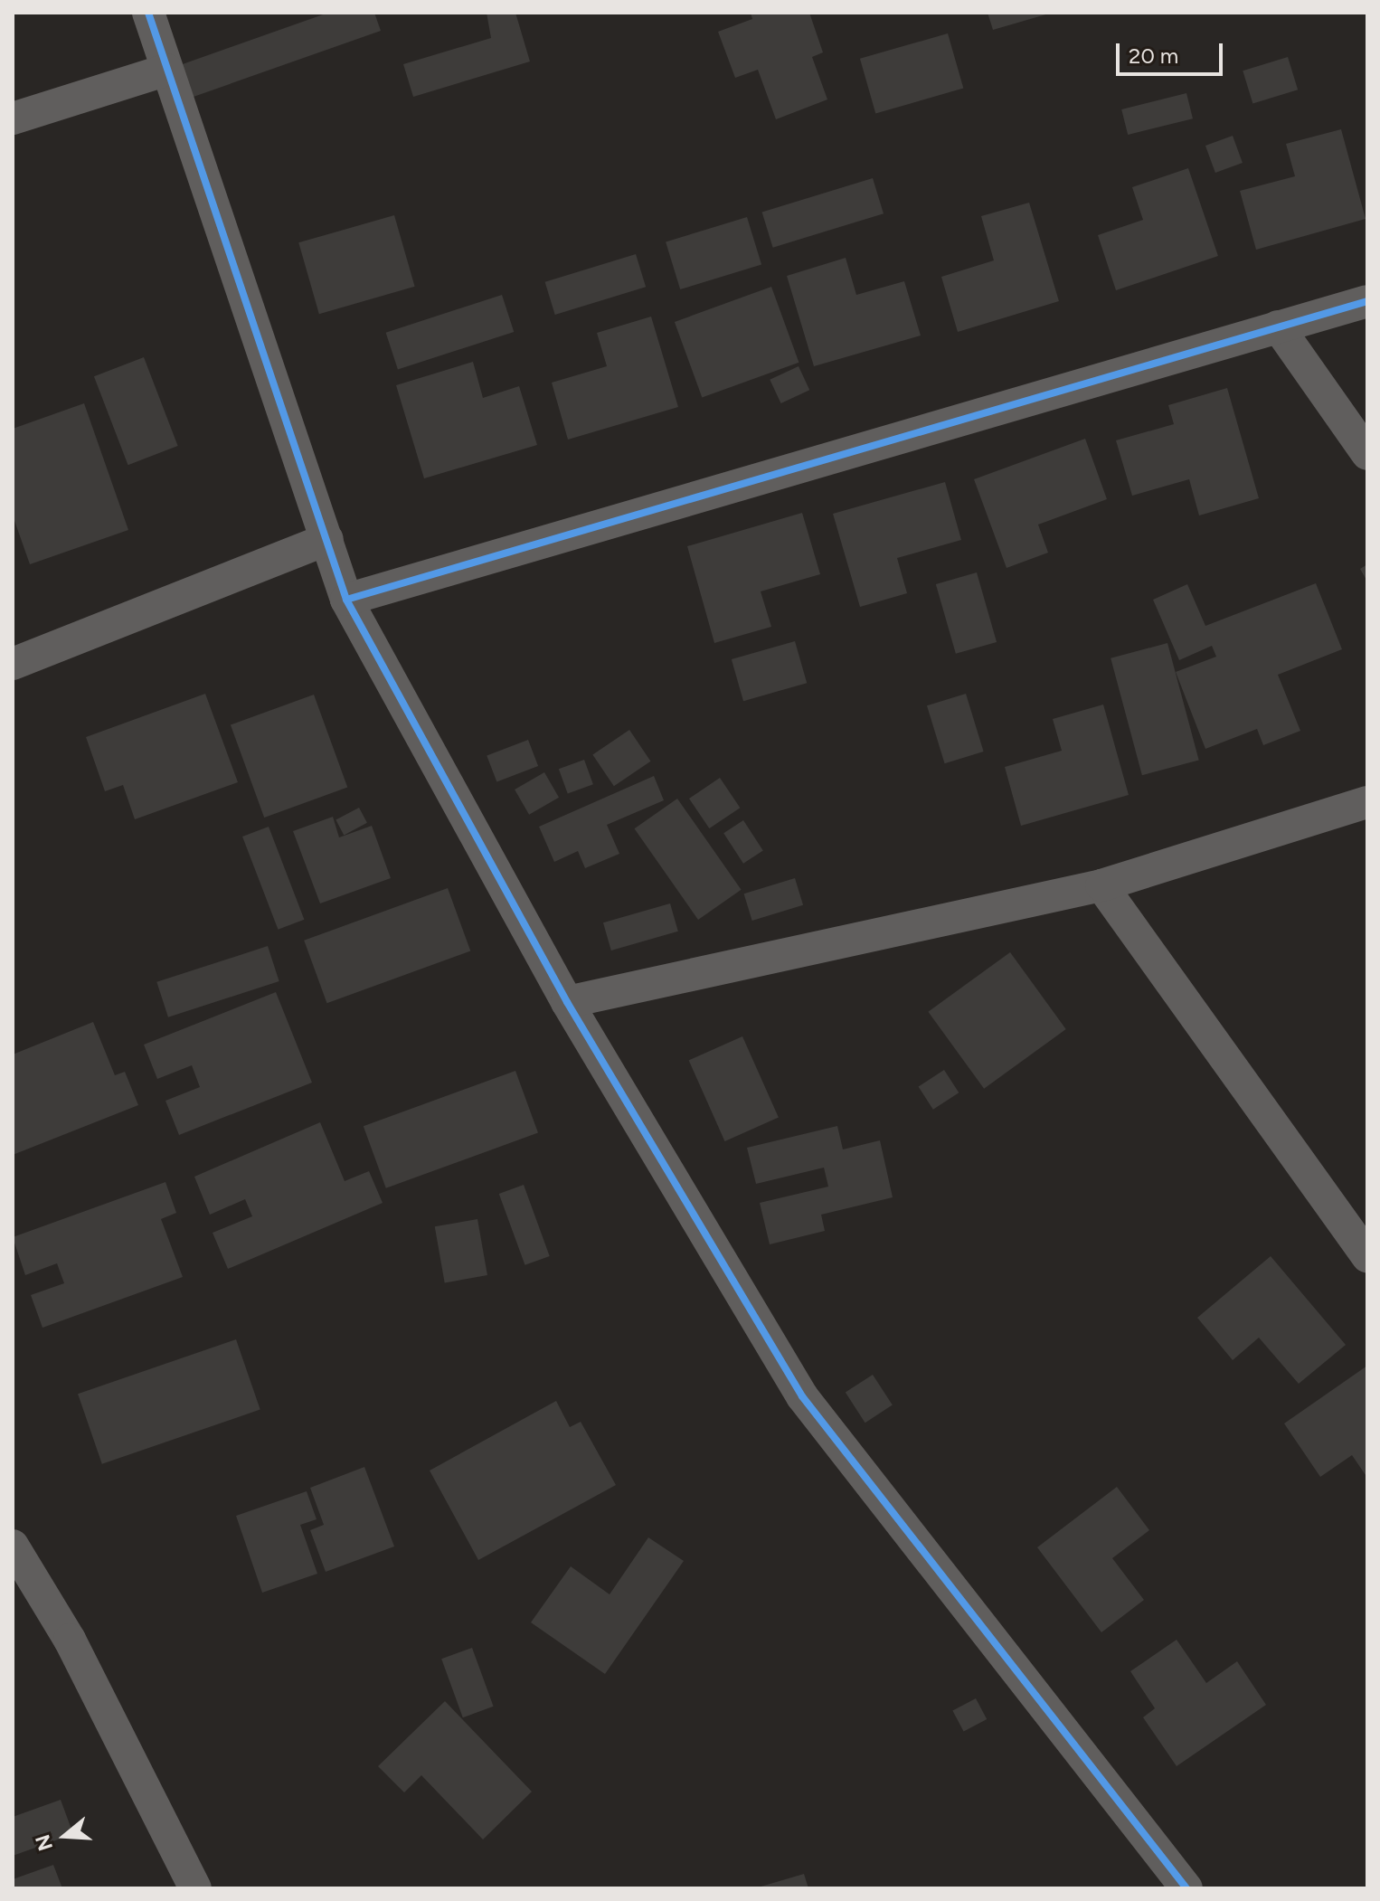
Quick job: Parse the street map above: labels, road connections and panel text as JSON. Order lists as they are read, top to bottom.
{
  "scale_bar": "20 m",
  "north": "left"
}
